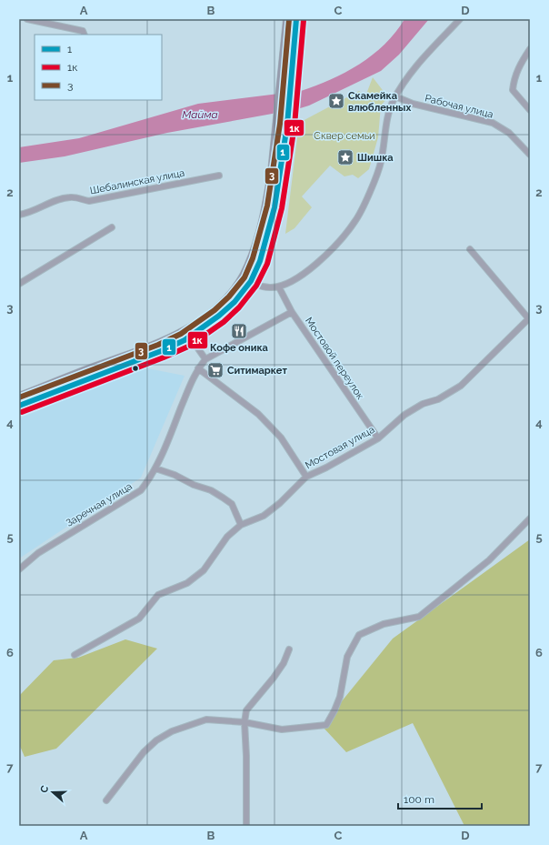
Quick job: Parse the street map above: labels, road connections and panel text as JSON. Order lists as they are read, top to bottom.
{
  "streets": {
    "street": [
      "Рабочая улица",
      "Шебалинская улица",
      "Мостовой переулок",
      "Мостовая улица",
      "Заречная улица"
    ]
  },
  "crossings": [
    ["Мостовой переулок", "Мостовая улица"]
  ],
  "water": ["Майма"],
  "parks": ["Сквер семьи"],
  "places": {
    "place": ["Скамейка влюбленных", "Шишка"],
    "restaurant": ["Кофе оника"],
    "supermarket": ["Ситимаркет"]
  },
  "lines": ["transit line 1", "transit line 3", "transit line 1к"],
  "legend": ["1", "1к", "3"],
  "scale_bar": "100 m",
  "north": "left",
  "grid": {
    "columns": [
      "A",
      "B",
      "C",
      "D"
    ],
    "rows": [
      "1",
      "2",
      "3",
      "4",
      "5",
      "6",
      "7"
    ]
  }
}
